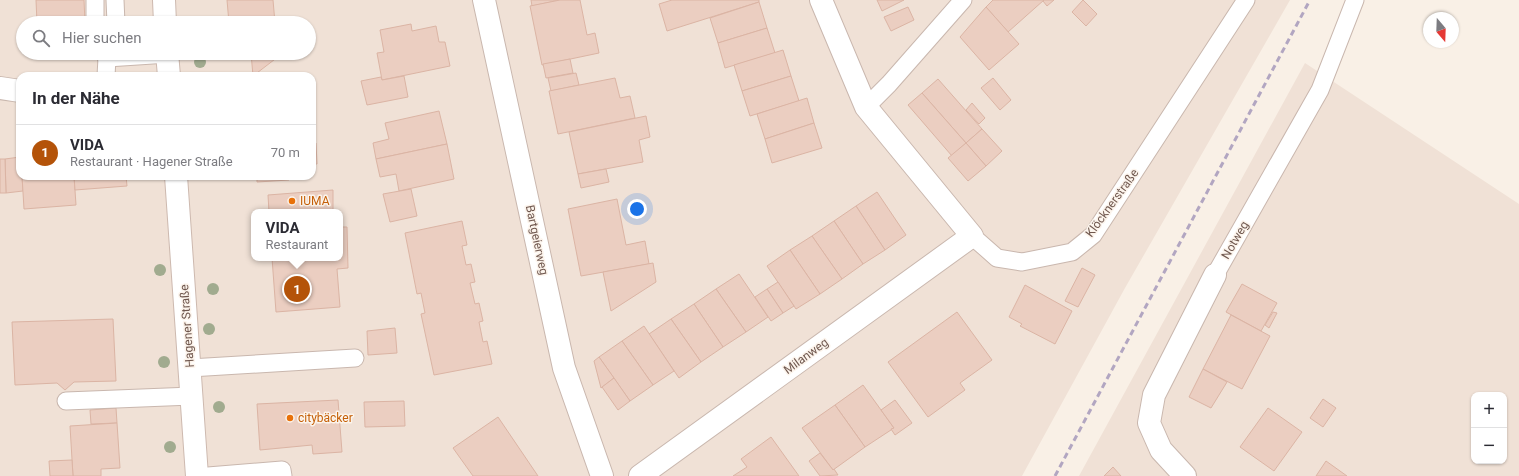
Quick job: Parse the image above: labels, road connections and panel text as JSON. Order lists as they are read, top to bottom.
{
  "streets": {
    "street": [
      "Klöcknerstraße",
      "Bartgeierweg",
      "Notweg",
      "Hagener Straße",
      "Milanweg"
    ]
  },
  "crossings": [
    ["Klöcknerstraße", "Milanweg"]
  ],
  "places": ["IUMA", "citybäcker"],
  "north": "bottom",
  "page": {
    "search": "Hier suchen",
    "heading": "In der Nähe",
    "list": [
      {
        "mark": "1",
        "name": "VIDA",
        "note": "Restaurant · Hagener Straße",
        "value": "70 m"
      }
    ],
    "popup": ["VIDA", "Restaurant"],
    "pins": "1",
    "map_buttons": ["+", "−"]
  }
}
